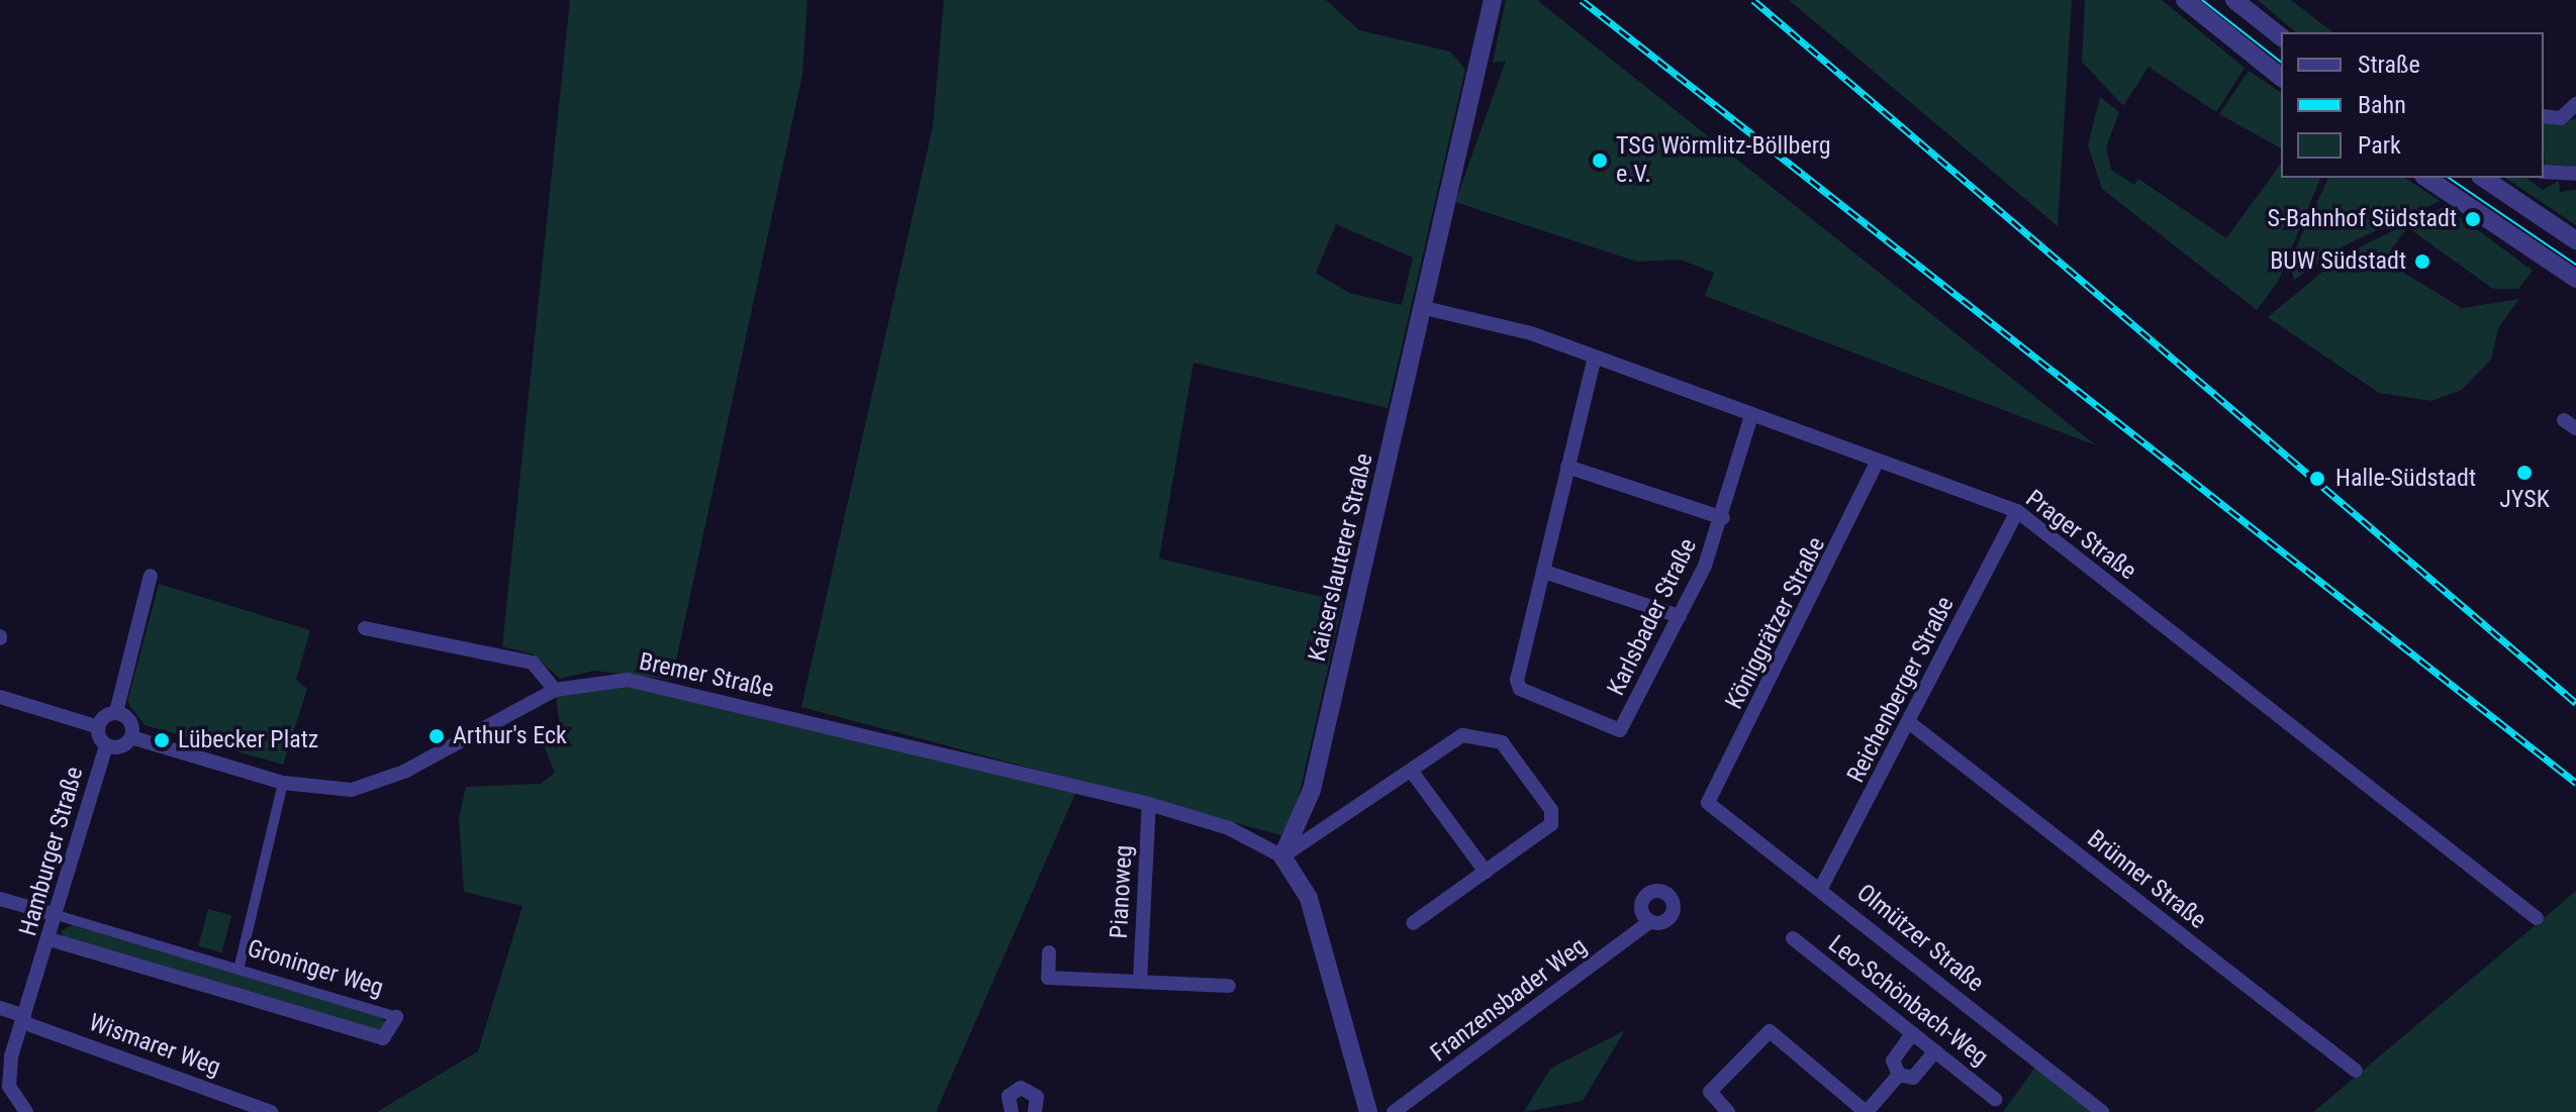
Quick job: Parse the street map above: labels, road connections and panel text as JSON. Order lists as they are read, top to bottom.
{
  "streets": {
    "street": [
      "Prager Straße",
      "Kaiserslauterer Straße",
      "Karlsbader Straße",
      "Königgrätzer Straße",
      "Bremer Straße",
      "Reichenberger Straße",
      "Hamburger Straße",
      "Brünner Straße",
      "Pianoweg",
      "Olmützer Straße",
      "Groninger Weg",
      "Franzensbader Weg",
      "Leo-Schönbach-Weg",
      "Wismarer Weg"
    ]
  },
  "crossings": [
    ["Prager Straße", "Kaiserslauterer Straße"],
    ["Prager Straße", "Karlsbader Straße"],
    ["Prager Straße", "Königgrätzer Straße"],
    ["Prager Straße", "Reichenberger Straße"],
    ["Kaiserslauterer Straße", "Bremer Straße"],
    ["Königgrätzer Straße", "Olmützer Straße"],
    ["Bremer Straße", "Hamburger Straße"],
    ["Bremer Straße", "Pianoweg"],
    ["Reichenberger Straße", "Brünner Straße"],
    ["Reichenberger Straße", "Olmützer Straße"],
    ["Hamburger Straße", "Groninger Weg"],
    ["Hamburger Straße", "Wismarer Weg"]
  ],
  "places": [
    "TSG Wörmlitz-Böllberg e.V.",
    "S-Bahnhof Südstadt",
    "BUW Südstadt",
    "JYSK",
    "Halle-Südstadt",
    "Arthur's Eck",
    "Lübecker Platz"
  ],
  "legend": ["Straße", "Bahn", "Park"]
}
